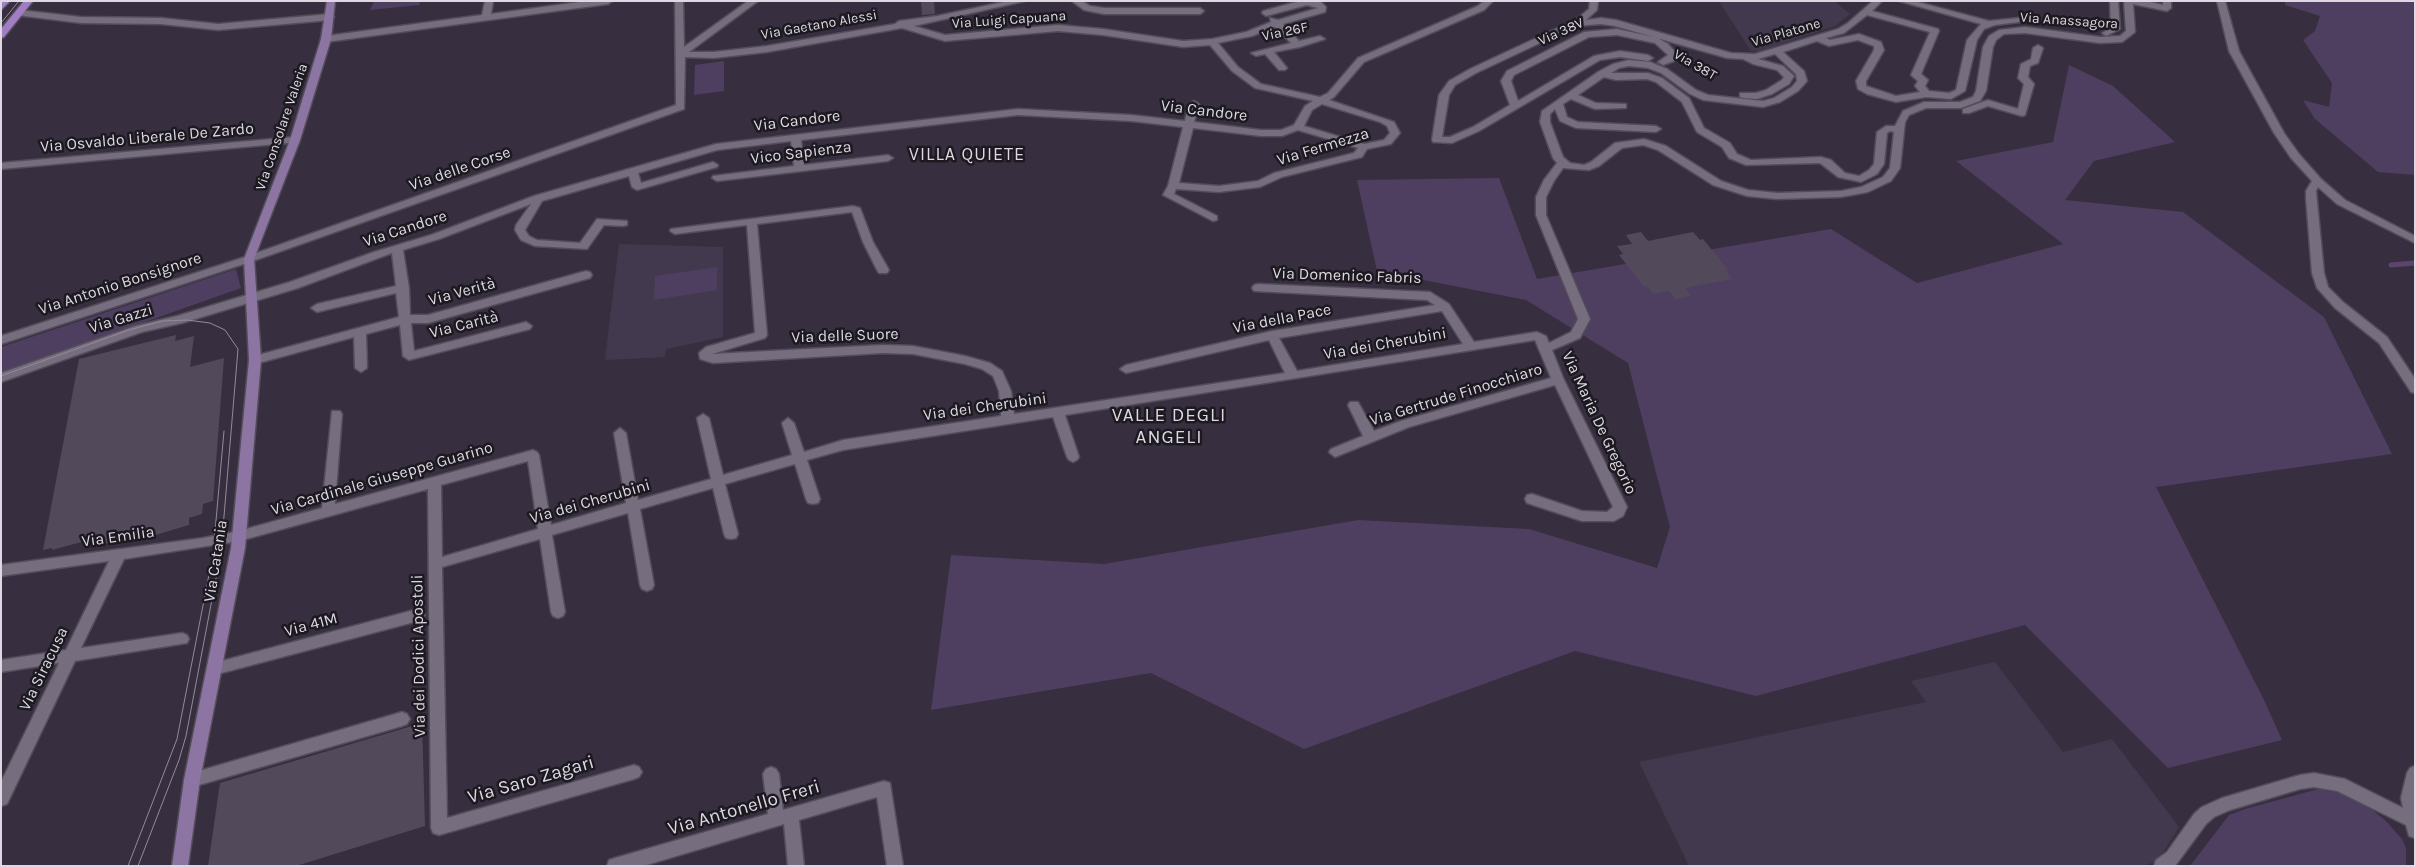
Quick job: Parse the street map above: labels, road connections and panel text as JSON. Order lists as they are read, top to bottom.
{
  "streets": {
    "main road": ["Via Consolare Valeria", "Via Catania"],
    "street": [
      "Via Luigi Capuana",
      "Via Anassagora",
      "Via Gaetano Alessi",
      "Via 26F",
      "Via 38V",
      "Via Platone",
      "Via 38T",
      "Via Candore",
      "Via Osvaldo Liberale De Zardo",
      "Via Fermezza",
      "Vico Sapienza",
      "Via delle Corse",
      "Via Domenico Fabris",
      "Via Antonio Bonsignore",
      "Via Verità",
      "Via Gazzi",
      "Via della Pace",
      "Via Carità",
      "Via delle Suore",
      "Via dei Cherubini",
      "Via Gertrude Finocchiaro",
      "Via Maria De Gregorio",
      "Via Cardinale Giuseppe Guarino",
      "Via Emilia",
      "Via 41M",
      "Via dei Dodici Apostoli",
      "Via Siracusa",
      "Via Saro Zagari",
      "Via Antonello Freri"
    ]
  },
  "crossings": [
    ["Via Luigi Capuana", "Via Gaetano Alessi"],
    ["Via Gaetano Alessi", "Via delle Corse"],
    ["Via 38V", "Via 38T"],
    ["Via Platone", "Via 38T"],
    ["Via Candore", "Via Gazzi"],
    ["Via Candore", "Via Catania"],
    ["Via Consolare Valeria", "Via Osvaldo Liberale De Zardo"],
    ["Via Consolare Valeria", "Via delle Corse"],
    ["Via Consolare Valeria", "Via Antonio Bonsignore"],
    ["Via Consolare Valeria", "Via Catania"],
    ["Via delle Corse", "Via Antonio Bonsignore"],
    ["Via delle Corse", "Via Catania"],
    ["Via Domenico Fabris", "Via della Pace"],
    ["Via Domenico Fabris", "Via dei Cherubini"],
    ["Via Antonio Bonsignore", "Via Catania"],
    ["Via Verità", "Via Carità"],
    ["Via Verità", "Via Catania"],
    ["Via Gazzi", "Via Catania"],
    ["Via delle Suore", "Via dei Cherubini"],
    ["Via dei Cherubini", "Via Maria De Gregorio"],
    ["Via dei Cherubini", "Via Cardinale Giuseppe Guarino"],
    ["Via dei Cherubini", "Via dei Dodici Apostoli"],
    ["Via Gertrude Finocchiaro", "Via Maria De Gregorio"],
    ["Via Cardinale Giuseppe Guarino", "Via Emilia"],
    ["Via Cardinale Giuseppe Guarino", "Via Catania"],
    ["Via Cardinale Giuseppe Guarino", "Via dei Dodici Apostoli"],
    ["Via Emilia", "Via Catania"],
    ["Via Emilia", "Via Siracusa"],
    ["Via Catania", "Via 41M"],
    ["Via dei Dodici Apostoli", "Via Saro Zagari"]
  ],
  "districts": ["VILLA QUIETE", "VALLE DEGLI ANGELI"]
}
